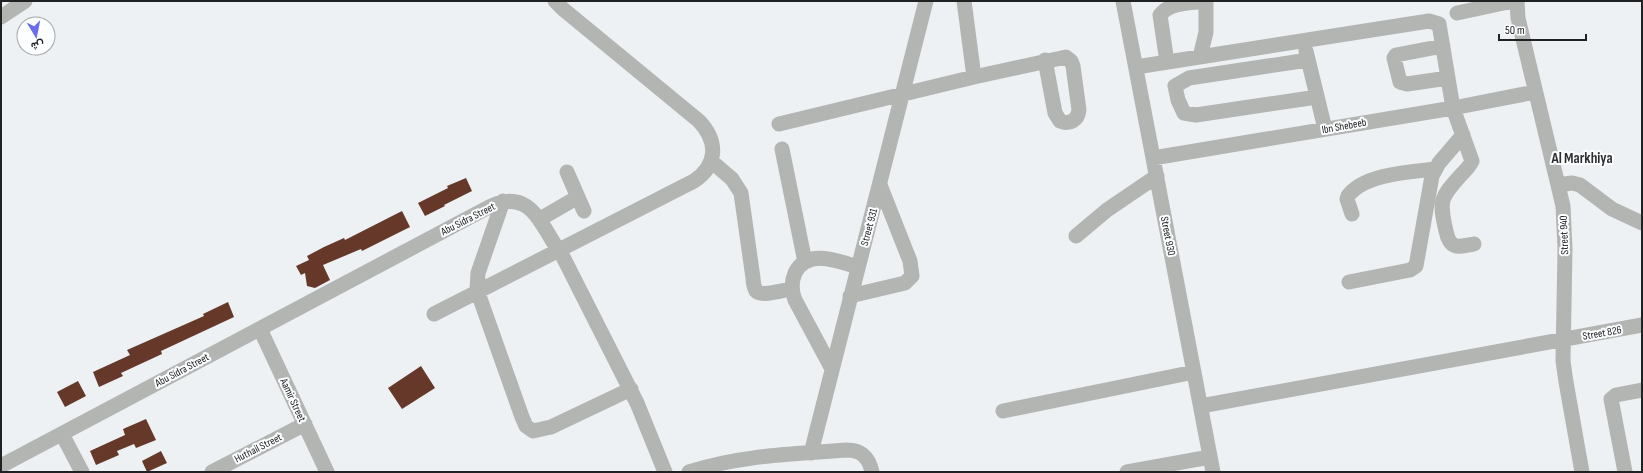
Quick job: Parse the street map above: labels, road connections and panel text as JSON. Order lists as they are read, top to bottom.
{
  "streets": {
    "street": [
      "Ibn Shebeeb",
      "Abu Sidra Street",
      "Street 931",
      "Street 940",
      "Street 930",
      "Street 826",
      "Aamir Street",
      "Huthail Street"
    ]
  },
  "crossings": [
    ["Ibn Shebeeb", "Street 940"],
    ["Ibn Shebeeb", "Street 930"],
    ["Abu Sidra Street", "Aamir Street"],
    ["Street 940", "Street 826"],
    ["Street 930", "Street 826"],
    ["Aamir Street", "Huthail Street"]
  ],
  "districts": ["Al Markhiya"],
  "scale_bar": "50 m",
  "north": "bottom"
}
